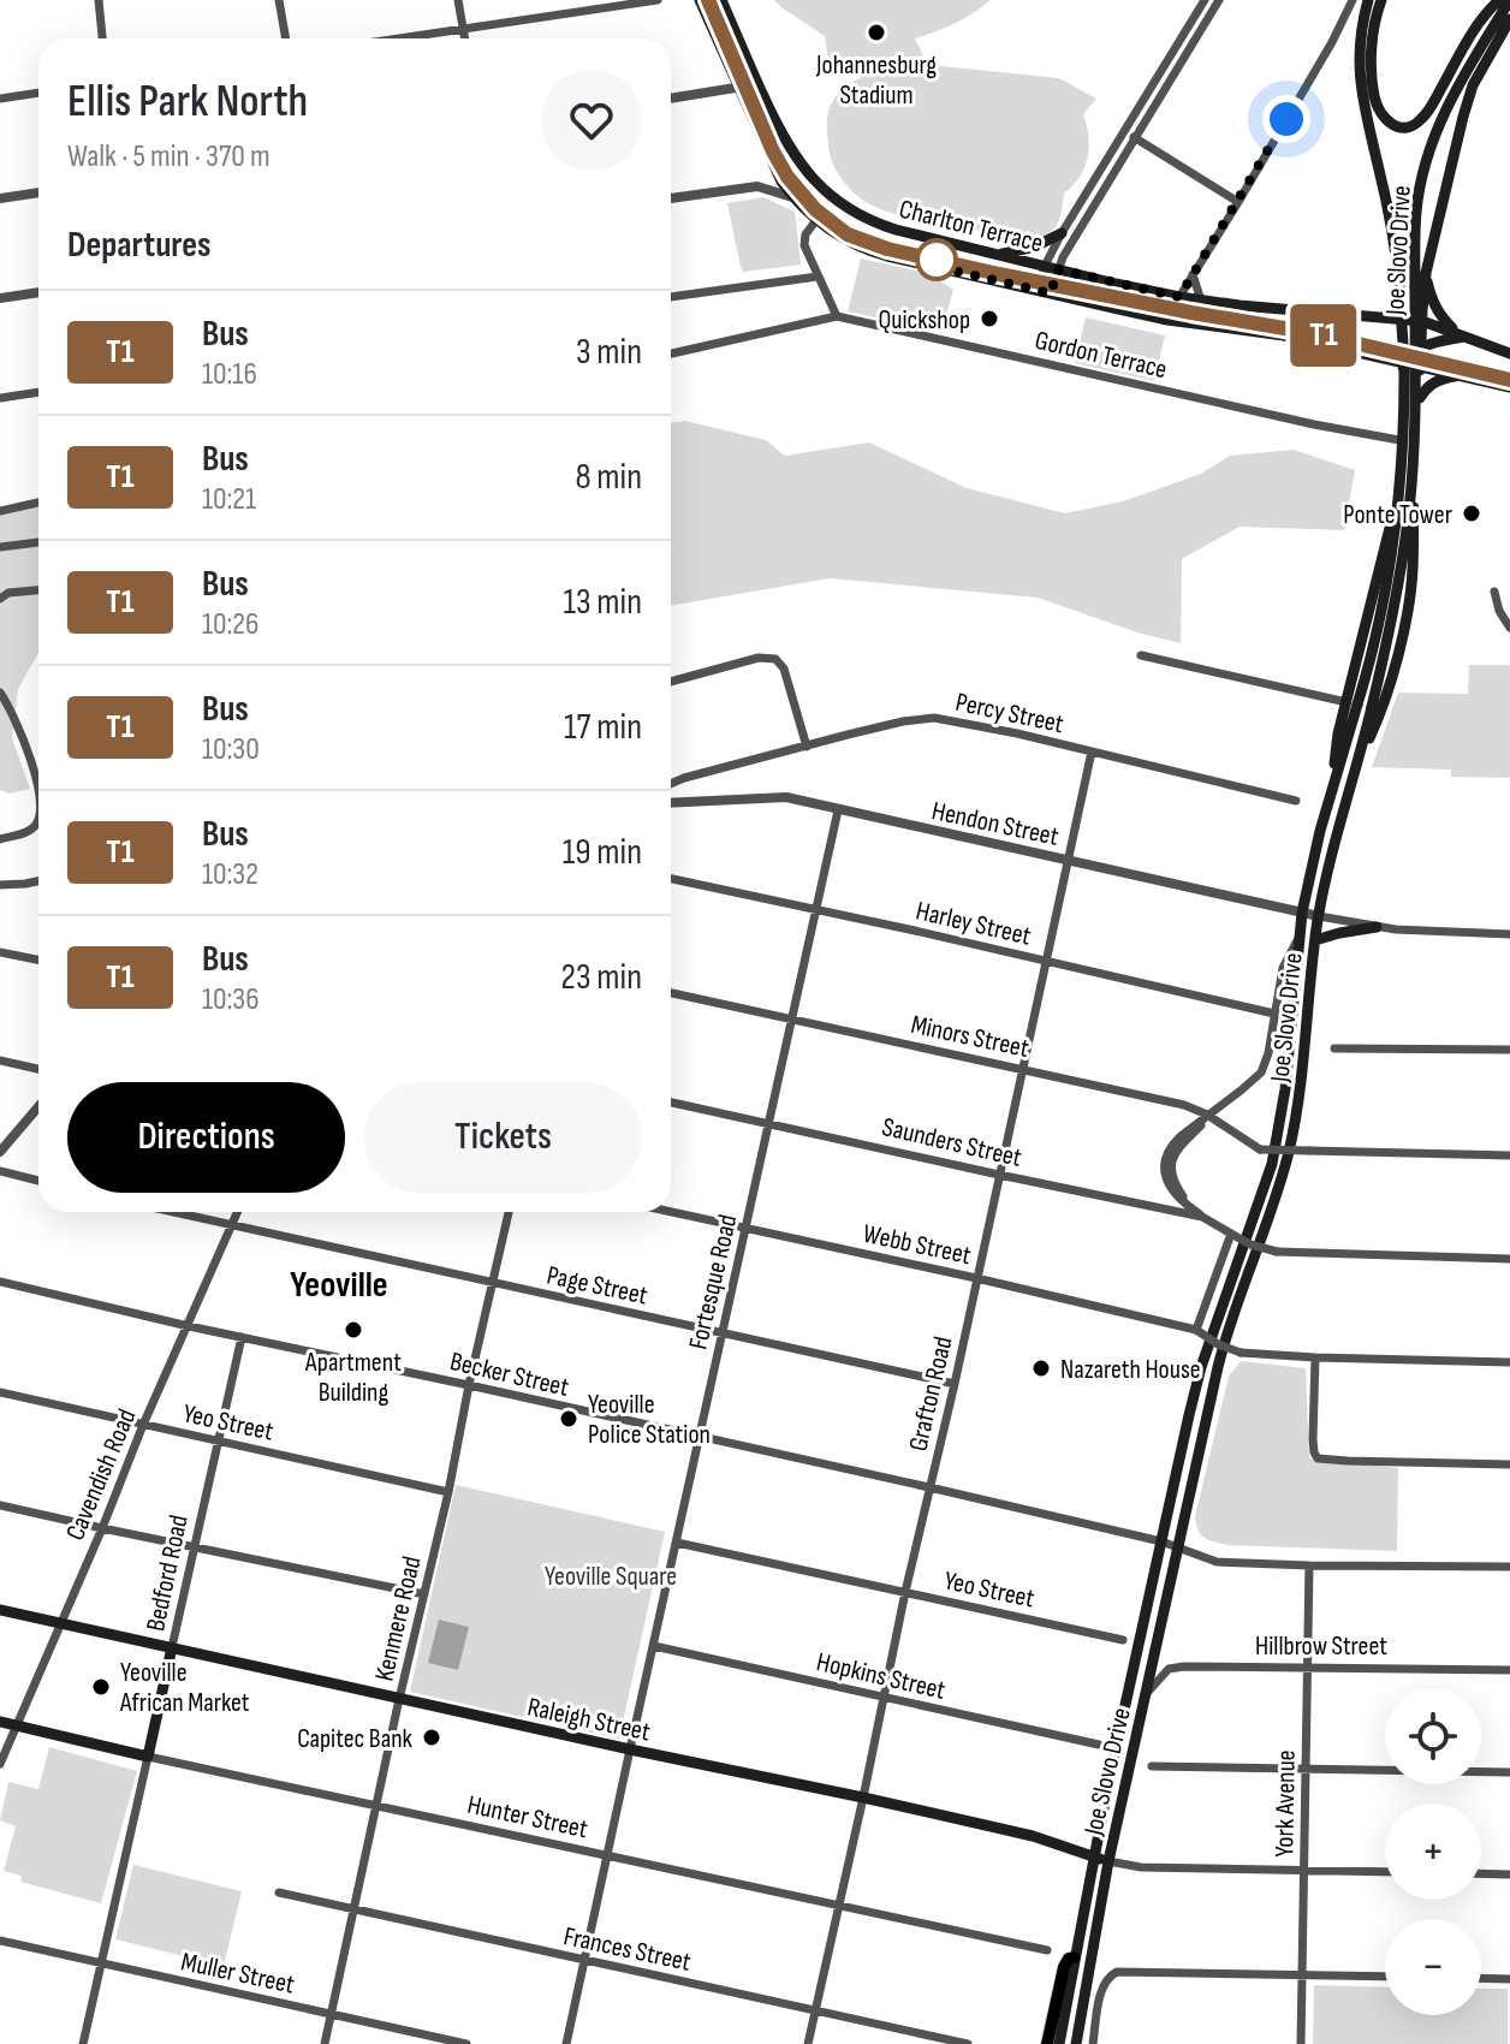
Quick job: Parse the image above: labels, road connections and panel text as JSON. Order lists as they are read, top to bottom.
{
  "streets": {
    "main road": [
      "Charlton Terrace",
      "Joe Slovo Drive",
      "Bedford Road",
      "Raleigh Street",
      "Hunter Street"
    ],
    "street": [
      "Gordon Terrace",
      "Percy Street",
      "Hendon Street",
      "Harley Street",
      "Minors Street",
      "Saunders Street",
      "Webb Street",
      "Fortesque Road",
      "Page Street",
      "Becker Street",
      "Grafton Road",
      "Yeo Street",
      "Cavendish Road",
      "Kenmere Road",
      "Hillbrow Street",
      "Hopkins Street",
      "York Avenue",
      "Frances Street",
      "Muller Street"
    ]
  },
  "crossings": [
    ["Joe Slovo Drive", "Hendon Street"],
    ["Joe Slovo Drive", "Becker Street"],
    ["Joe Slovo Drive", "Hillbrow Street"],
    ["Joe Slovo Drive", "Raleigh Street"],
    ["Percy Street", "Grafton Road"],
    ["Hendon Street", "Fortesque Road"],
    ["Hendon Street", "Grafton Road"],
    ["Harley Street", "Fortesque Road"],
    ["Harley Street", "Grafton Road"],
    ["Minors Street", "Fortesque Road"],
    ["Minors Street", "Grafton Road"],
    ["Saunders Street", "Fortesque Road"],
    ["Saunders Street", "Grafton Road"],
    ["Webb Street", "Fortesque Road"],
    ["Webb Street", "Grafton Road"],
    ["Fortesque Road", "Page Street"],
    ["Fortesque Road", "Becker Street"],
    ["Fortesque Road", "Yeo Street"],
    ["Fortesque Road", "Hopkins Street"],
    ["Fortesque Road", "Raleigh Street"],
    ["Fortesque Road", "Hunter Street"],
    ["Fortesque Road", "Frances Street"],
    ["Page Street", "Grafton Road"],
    ["Page Street", "Cavendish Road"],
    ["Page Street", "Kenmere Road"],
    ["Becker Street", "Grafton Road"],
    ["Becker Street", "Cavendish Road"],
    ["Becker Street", "Bedford Road"],
    ["Becker Street", "Kenmere Road"],
    ["Becker Street", "York Avenue"],
    ["Grafton Road", "Yeo Street"],
    ["Grafton Road", "Hopkins Street"],
    ["Grafton Road", "Raleigh Street"],
    ["Grafton Road", "Hunter Street"],
    ["Grafton Road", "Frances Street"],
    ["Yeo Street", "Cavendish Road"],
    ["Yeo Street", "Bedford Road"],
    ["Yeo Street", "Kenmere Road"],
    ["Cavendish Road", "Raleigh Street"],
    ["Cavendish Road", "Hunter Street"],
    ["Bedford Road", "Raleigh Street"],
    ["Bedford Road", "Hunter Street"],
    ["Bedford Road", "Muller Street"],
    ["Kenmere Road", "Raleigh Street"],
    ["Kenmere Road", "Hunter Street"],
    ["Kenmere Road", "Frances Street"],
    ["Kenmere Road", "Muller Street"],
    ["Hillbrow Street", "York Avenue"]
  ],
  "districts": ["Yeoville"],
  "parks": ["Yeoville Square"],
  "places": [
    "Johannesburg Stadium",
    "Quickshop",
    "Ponte Tower",
    "Apartment Building",
    "Nazareth House",
    "Yeoville Police Station",
    "Yeoville African Market",
    "Capitec Bank"
  ],
  "lines": ["bus line T1"],
  "page": {
    "on_map": "T1",
    "heading": [
      ["Ellis Park North", "Walk · 5 min · 370 m"],
      "Departures"
    ],
    "list": [
      {
        "mark": "T1",
        "name": "Bus",
        "note": "10:16",
        "value": "3 min"
      },
      {
        "mark": "T1",
        "name": "Bus",
        "note": "10:21",
        "value": "8 min"
      },
      {
        "mark": "T1",
        "name": "Bus",
        "note": "10:26",
        "value": "13 min"
      },
      {
        "mark": "T1",
        "name": "Bus",
        "note": "10:30",
        "value": "17 min"
      },
      {
        "mark": "T1",
        "name": "Bus",
        "note": "10:32",
        "value": "19 min"
      },
      {
        "mark": "T1",
        "name": "Bus",
        "note": "10:36",
        "value": "23 min"
      }
    ],
    "buttons": ["Directions", "Tickets"],
    "map_buttons": ["+", "−"]
  }
}
